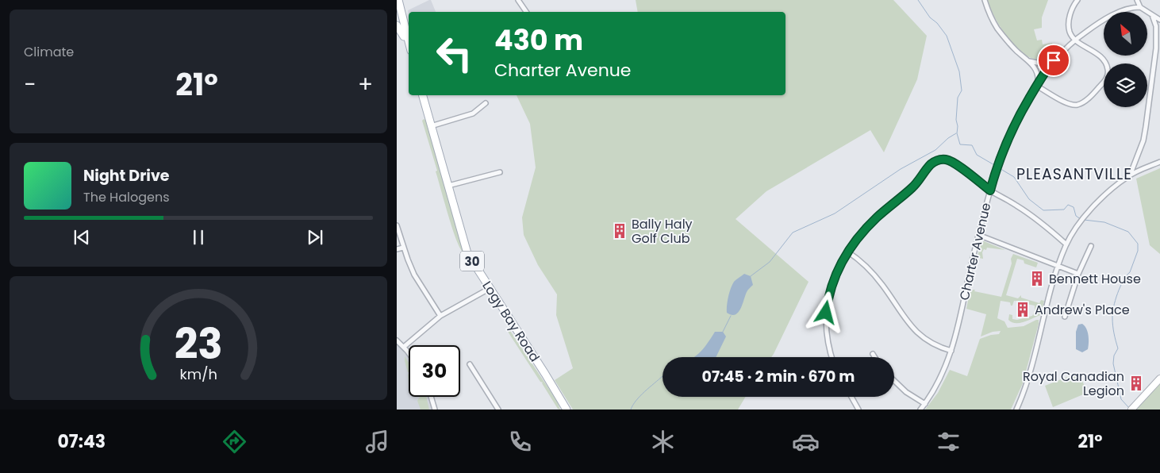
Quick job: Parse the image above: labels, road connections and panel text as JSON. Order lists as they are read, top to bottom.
{
  "streets": {
    "main road": ["30", "Logy Bay Road"],
    "street": ["Charter Avenue"]
  },
  "districts": ["PLEASANTVILLE"],
  "places": {
    "building": [
      "Bally Haly Golf Club",
      "Bennett House",
      "Andrew's Place",
      "Royal Canadian Legion"
    ]
  },
  "north": "top left",
  "page": {
    "tile": "Climate",
    "turn": ["430 m", "Charter Avenue"],
    "heat": ["−", "21°", "+"],
    "song": ["Night Drive", "The Halogens"],
    "limit": "30",
    "trip": "07:45 · 2 min · 670 m",
    "tabs": ["07:43", "21°"],
    "gauge": ["23", "km/h"]
  }
}
